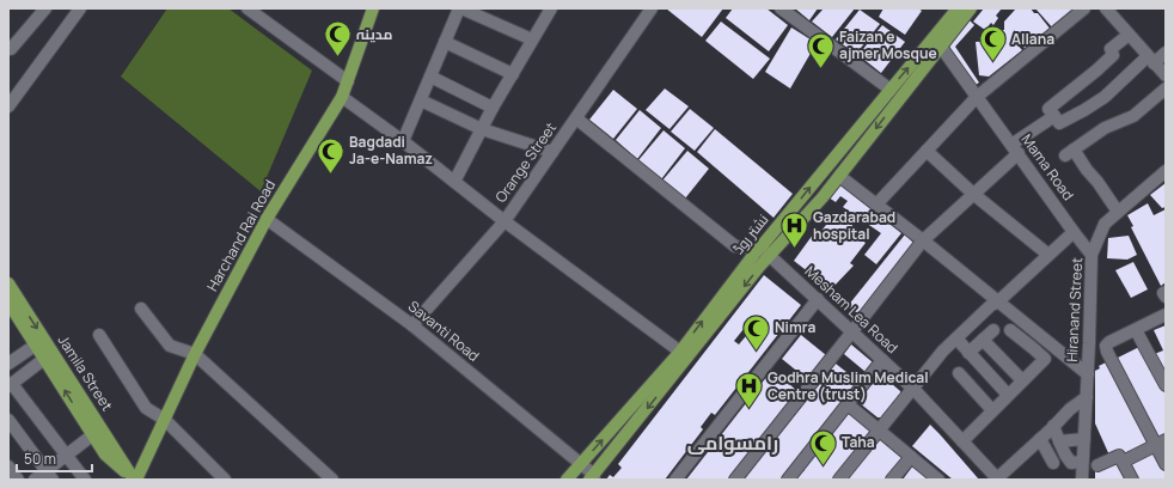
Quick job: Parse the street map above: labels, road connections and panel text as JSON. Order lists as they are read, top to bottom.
{
  "streets": {
    "main road": ["نشتر روڈ", "Harchand Rai Road", "Jamila Street"],
    "street": [
      "Orange Street",
      "Mama Road",
      "Mesham Lea Road",
      "Hiranand Street",
      "Savanti Road"
    ]
  },
  "crossings": [
    ["Orange Street", "Savanti Road"],
    ["Mama Road", "نشتر روڈ"],
    ["Mama Road", "Hiranand Street"],
    ["نشتر روڈ", "Mesham Lea Road"],
    ["نشتر روڈ", "Savanti Road"],
    ["Harchand Rai Road", "Savanti Road"],
    ["Harchand Rai Road", "Jamila Street"]
  ],
  "districts": ["رامسوامی"],
  "places": {
    "mosque": [
      "مدینہ",
      "Allana",
      "Faizan e ajmer Mosque",
      "Bagdadi Ja-e-Namaz",
      "Nimra",
      "Taha"
    ],
    "hospital": ["Gazdarabad hospital", "Godhra Muslim Medical Centre (trust)"]
  },
  "scale_bar": "50 m"
}
